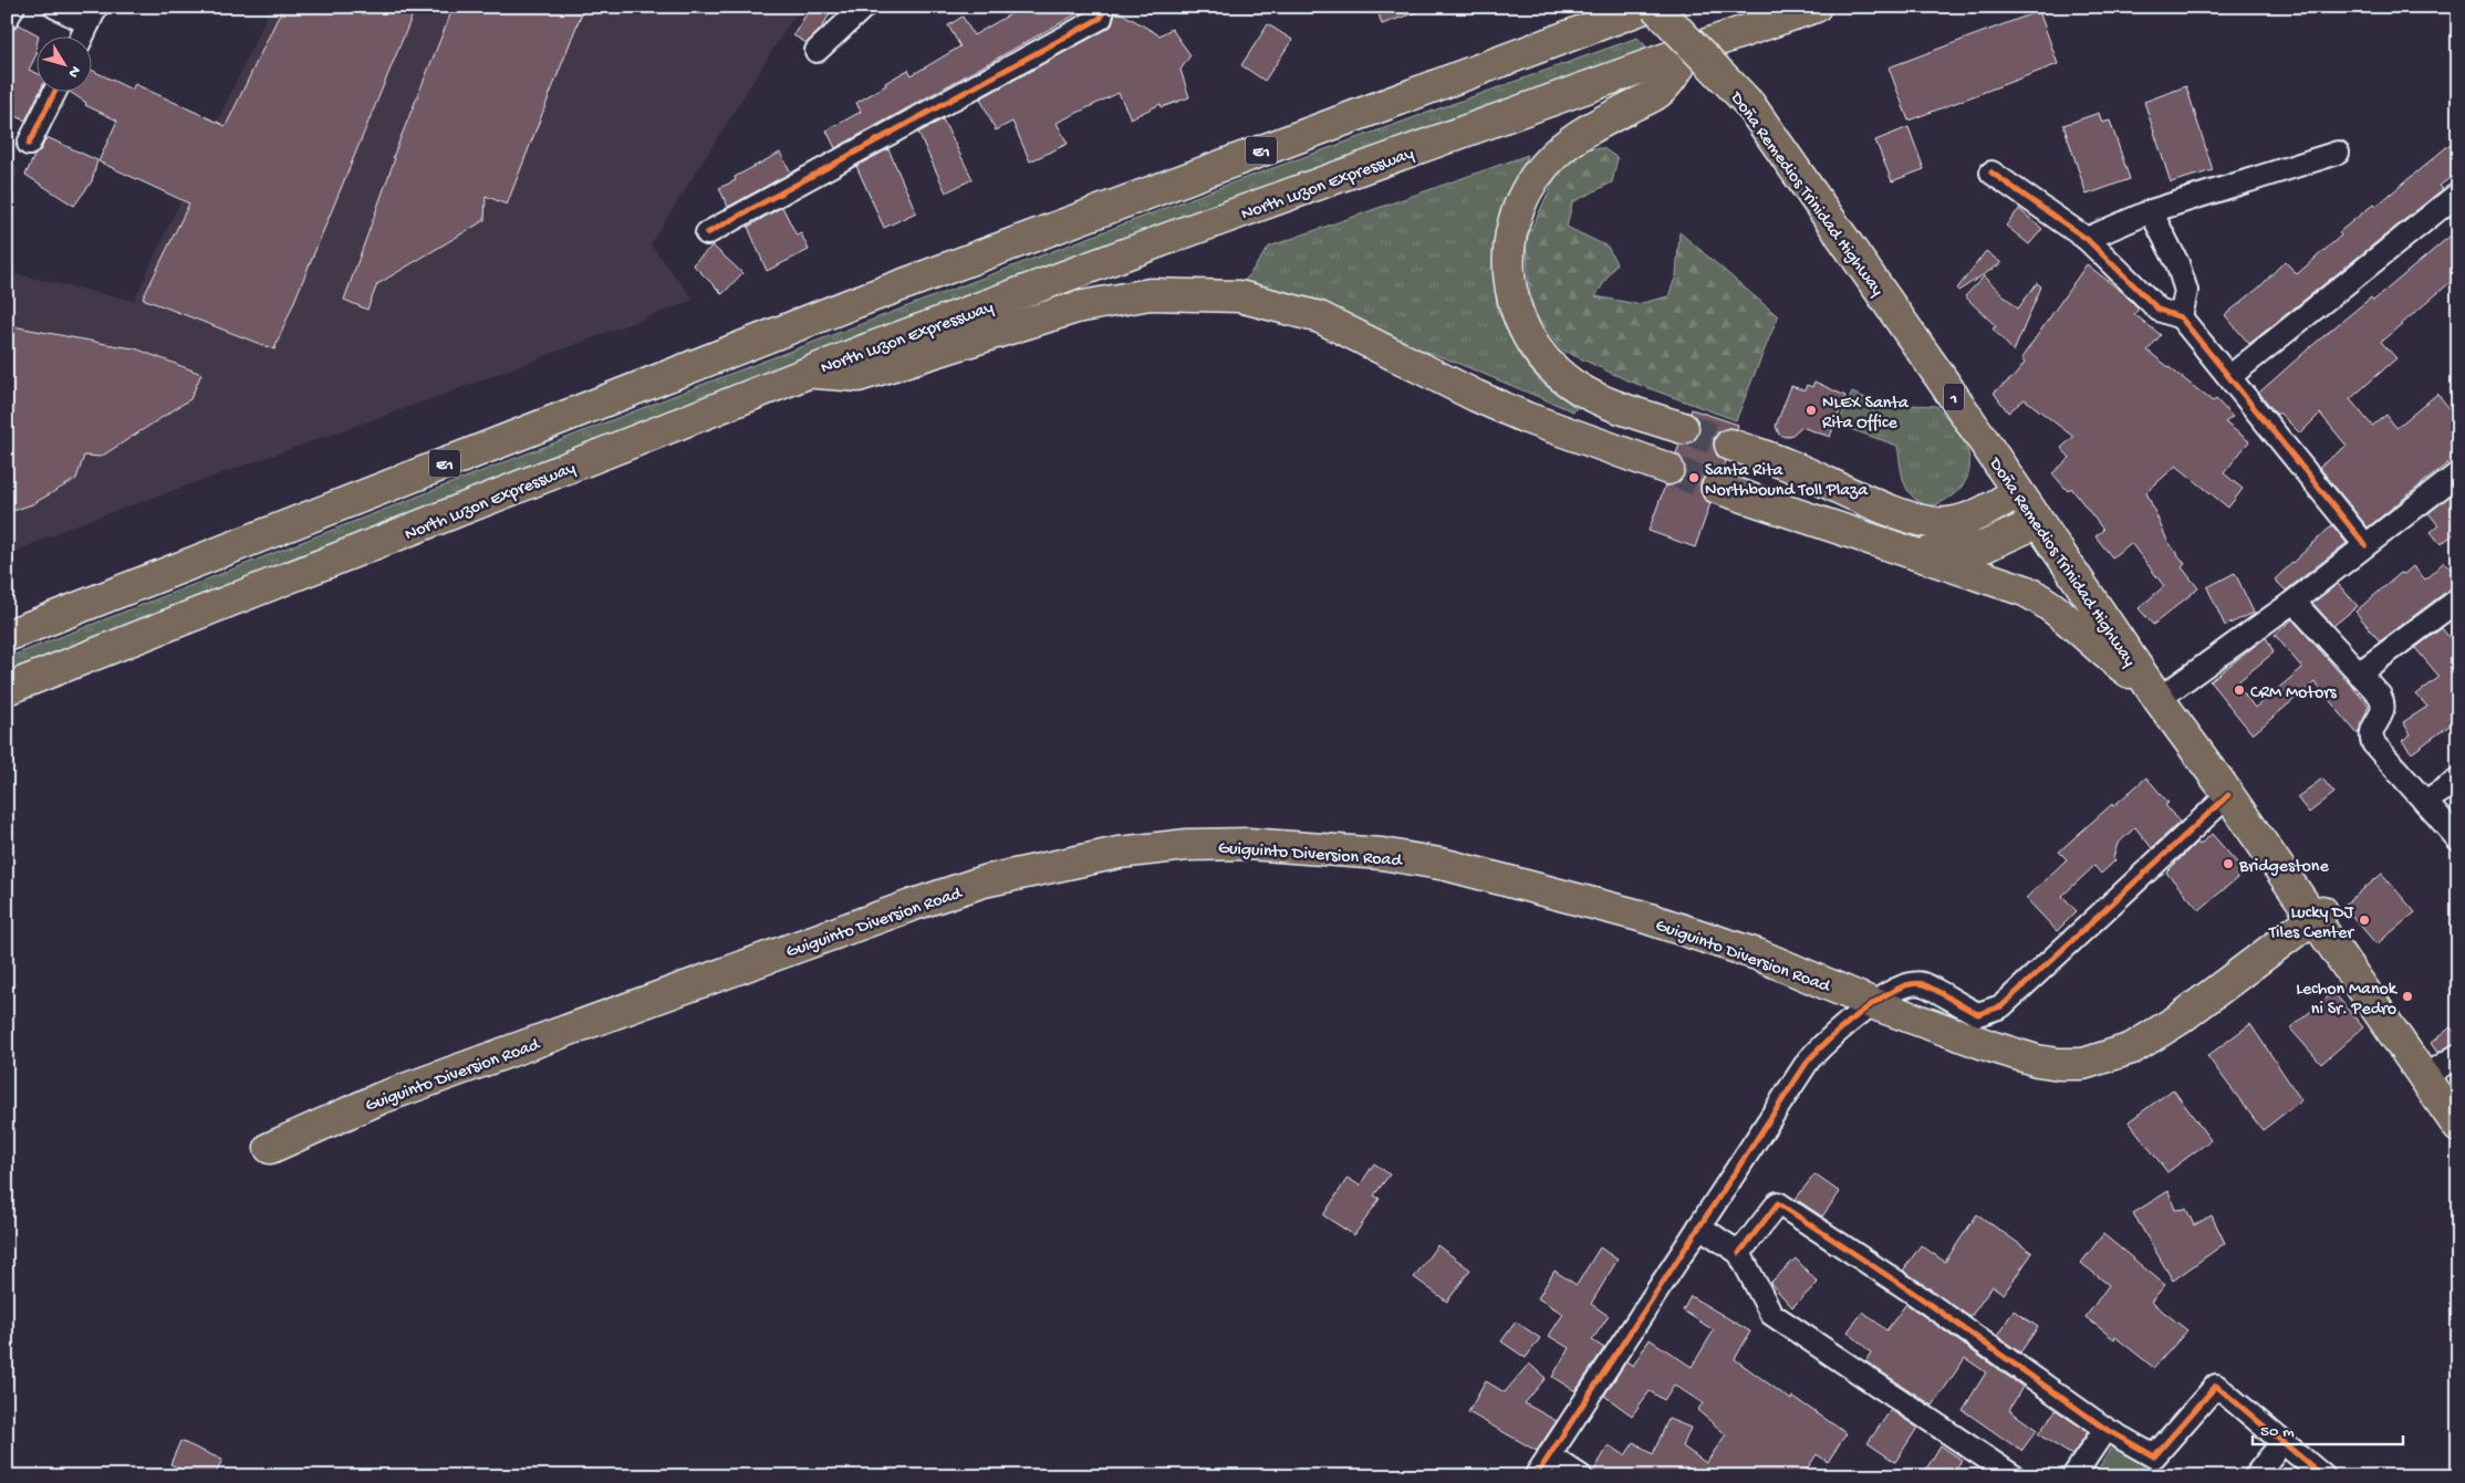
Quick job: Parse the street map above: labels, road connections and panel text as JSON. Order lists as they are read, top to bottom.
{
  "streets": {
    "main road": [
      "E1",
      "North Luzon Expressway",
      "Doña Remedios Trinidad Highway",
      "1",
      "Guiguinto Diversion Road"
    ]
  },
  "crossings": [
    ["E1", "Doña Remedios Trinidad Highway"]
  ],
  "places": [
    "NLEX Santa Rita Office",
    "Santa Rita Northbound Toll Plaza",
    "CRM Motors",
    "Bridgestone",
    "Lucky DJ Tiles Center",
    "Lechon Manok ni Sr. Pedro"
  ],
  "scale_bar": "50 m",
  "north": "bottom right"
}
